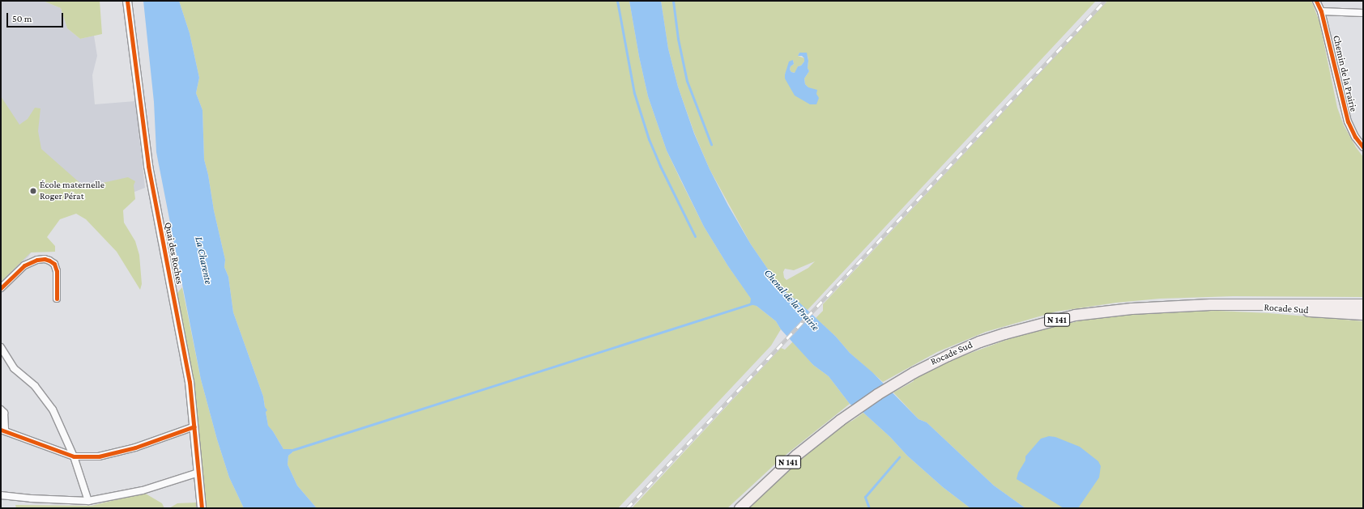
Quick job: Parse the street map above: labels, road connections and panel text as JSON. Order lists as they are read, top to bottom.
{
  "streets": {
    "highway": ["Rocade Sud", "N 141"],
    "street": ["Chemin de la Prairie", "Quai des Roches"]
  },
  "water": ["La Charente", "Chenal de la Prairie"],
  "places": ["École maternelle Roger Pérat"],
  "scale_bar": "50 m"
}
